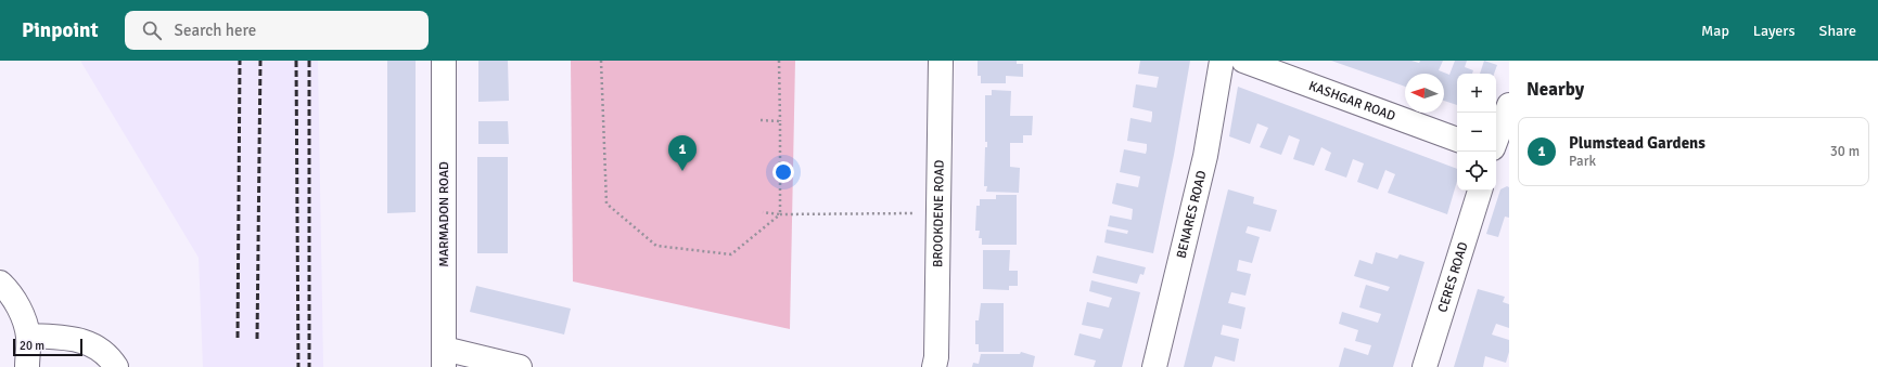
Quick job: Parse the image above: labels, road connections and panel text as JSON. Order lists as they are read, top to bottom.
{
  "streets": {
    "street": [
      "KASHGAR ROAD",
      "MARMADON ROAD",
      "BROOKDENE ROAD",
      "BENARES ROAD",
      "CERES ROAD"
    ]
  },
  "scale_bar": "20 m",
  "north": "left",
  "page": {
    "header": "Pinpoint",
    "search": "Search here",
    "nav": ["Map", "Layers", "Share"],
    "heading": "Nearby",
    "map_buttons": ["+", "−"],
    "list": [
      {
        "mark": "1",
        "name": "Plumstead Gardens",
        "note": "Park",
        "value": "30 m"
      }
    ],
    "pins": "1",
    "scale": "20 m"
  }
}
